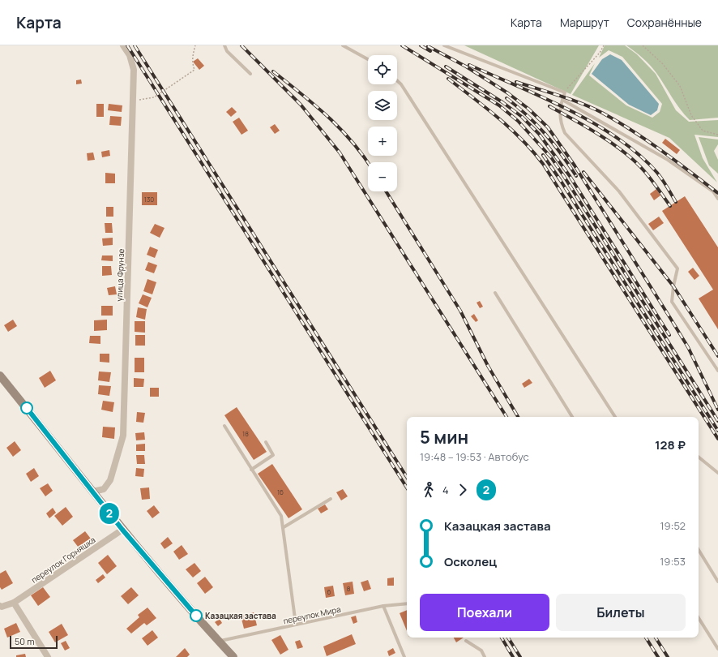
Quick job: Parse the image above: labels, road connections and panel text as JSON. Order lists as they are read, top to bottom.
{
  "streets": {
    "street": ["улица Фрунзе", "переулок Горняшка"],
    "lane": ["переулок Мира"]
  },
  "places": ["Казацкая застава"],
  "lines": ["bus line 2"],
  "house_numbers": [
    "130",
    "18",
    "16",
    "8",
    "6"
  ],
  "scale_bar": "50 m",
  "page": {
    "header": "Карта",
    "nav": ["Карта", "Маршрут", "Сохранённые"],
    "on_map": "2",
    "map_buttons": ["+", "−"],
    "heading": ["5 мин", "19:48 – 19:53 · Автобус", "128 ₽"],
    "legs": ["4", "2"],
    "list": [
      {
        "name": "Казацкая застава",
        "value": "19:52"
      },
      {
        "name": "Осколец",
        "value": "19:53"
      }
    ],
    "buttons": ["Поехали", "Билеты"],
    "scale": "50 m"
  }
}
